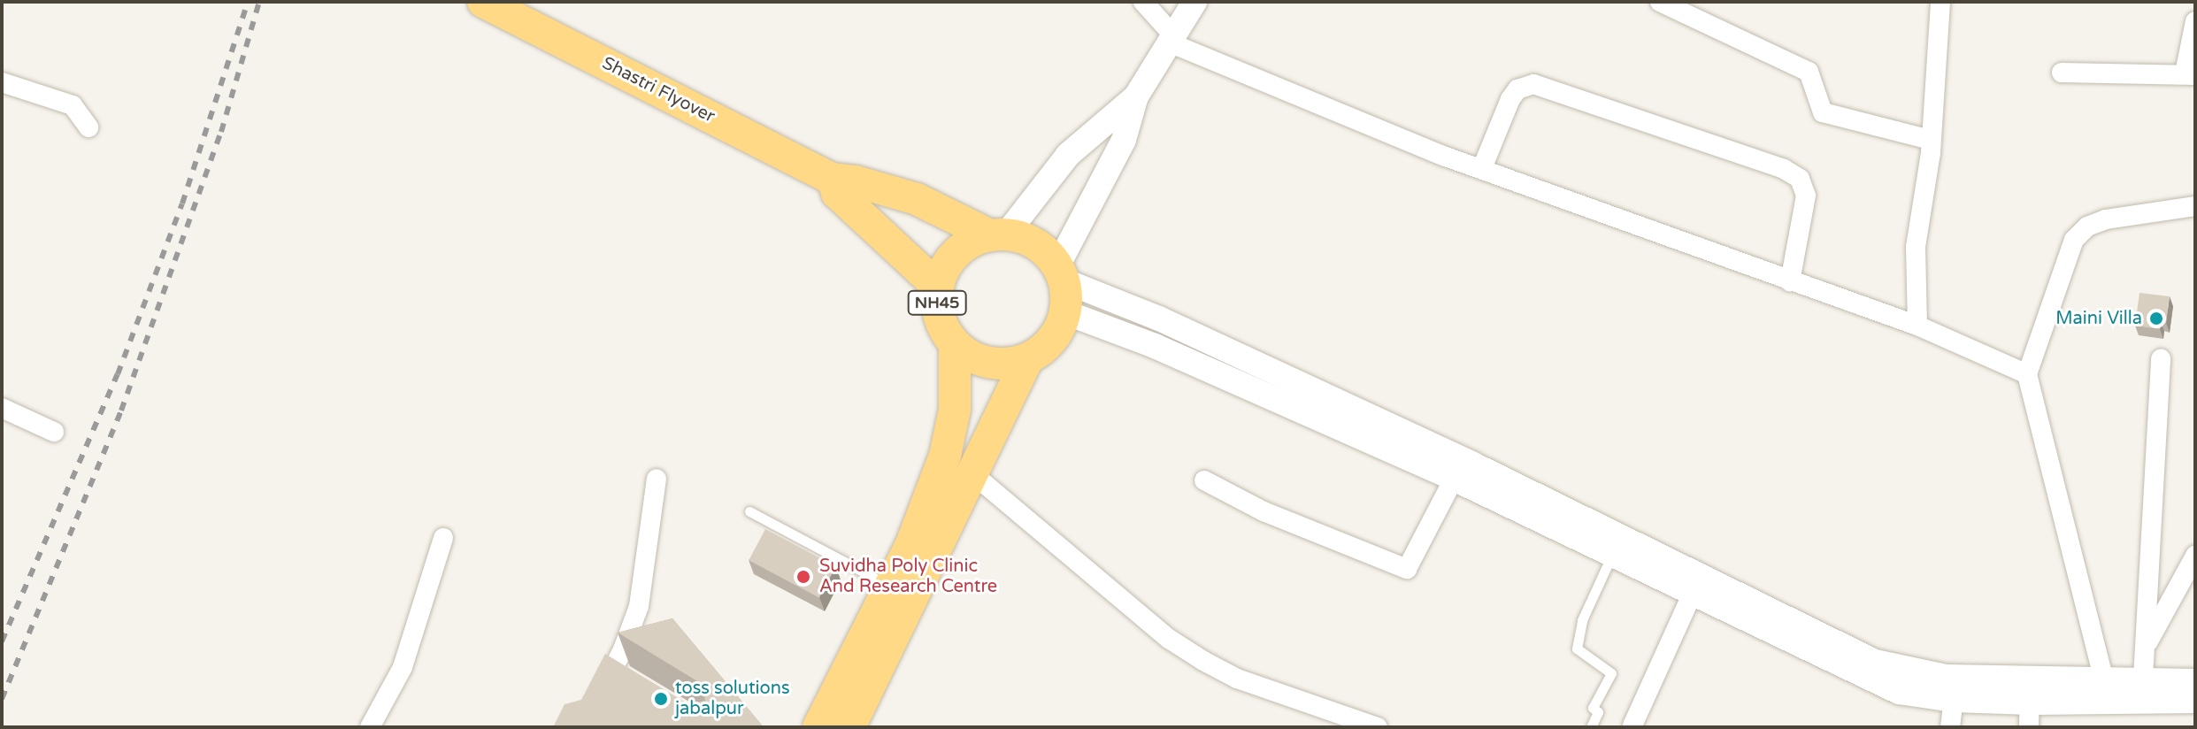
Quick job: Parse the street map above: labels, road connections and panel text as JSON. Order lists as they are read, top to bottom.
{
  "streets": {
    "highway": ["Shastri Flyover", "NH45"]
  },
  "crossings": [
    ["Shastri Flyover", "NH45"]
  ],
  "places": ["Maini Villa", "Suvidha Poly Clinic And Research Centre", "toss solutions jabalpur"]
}
